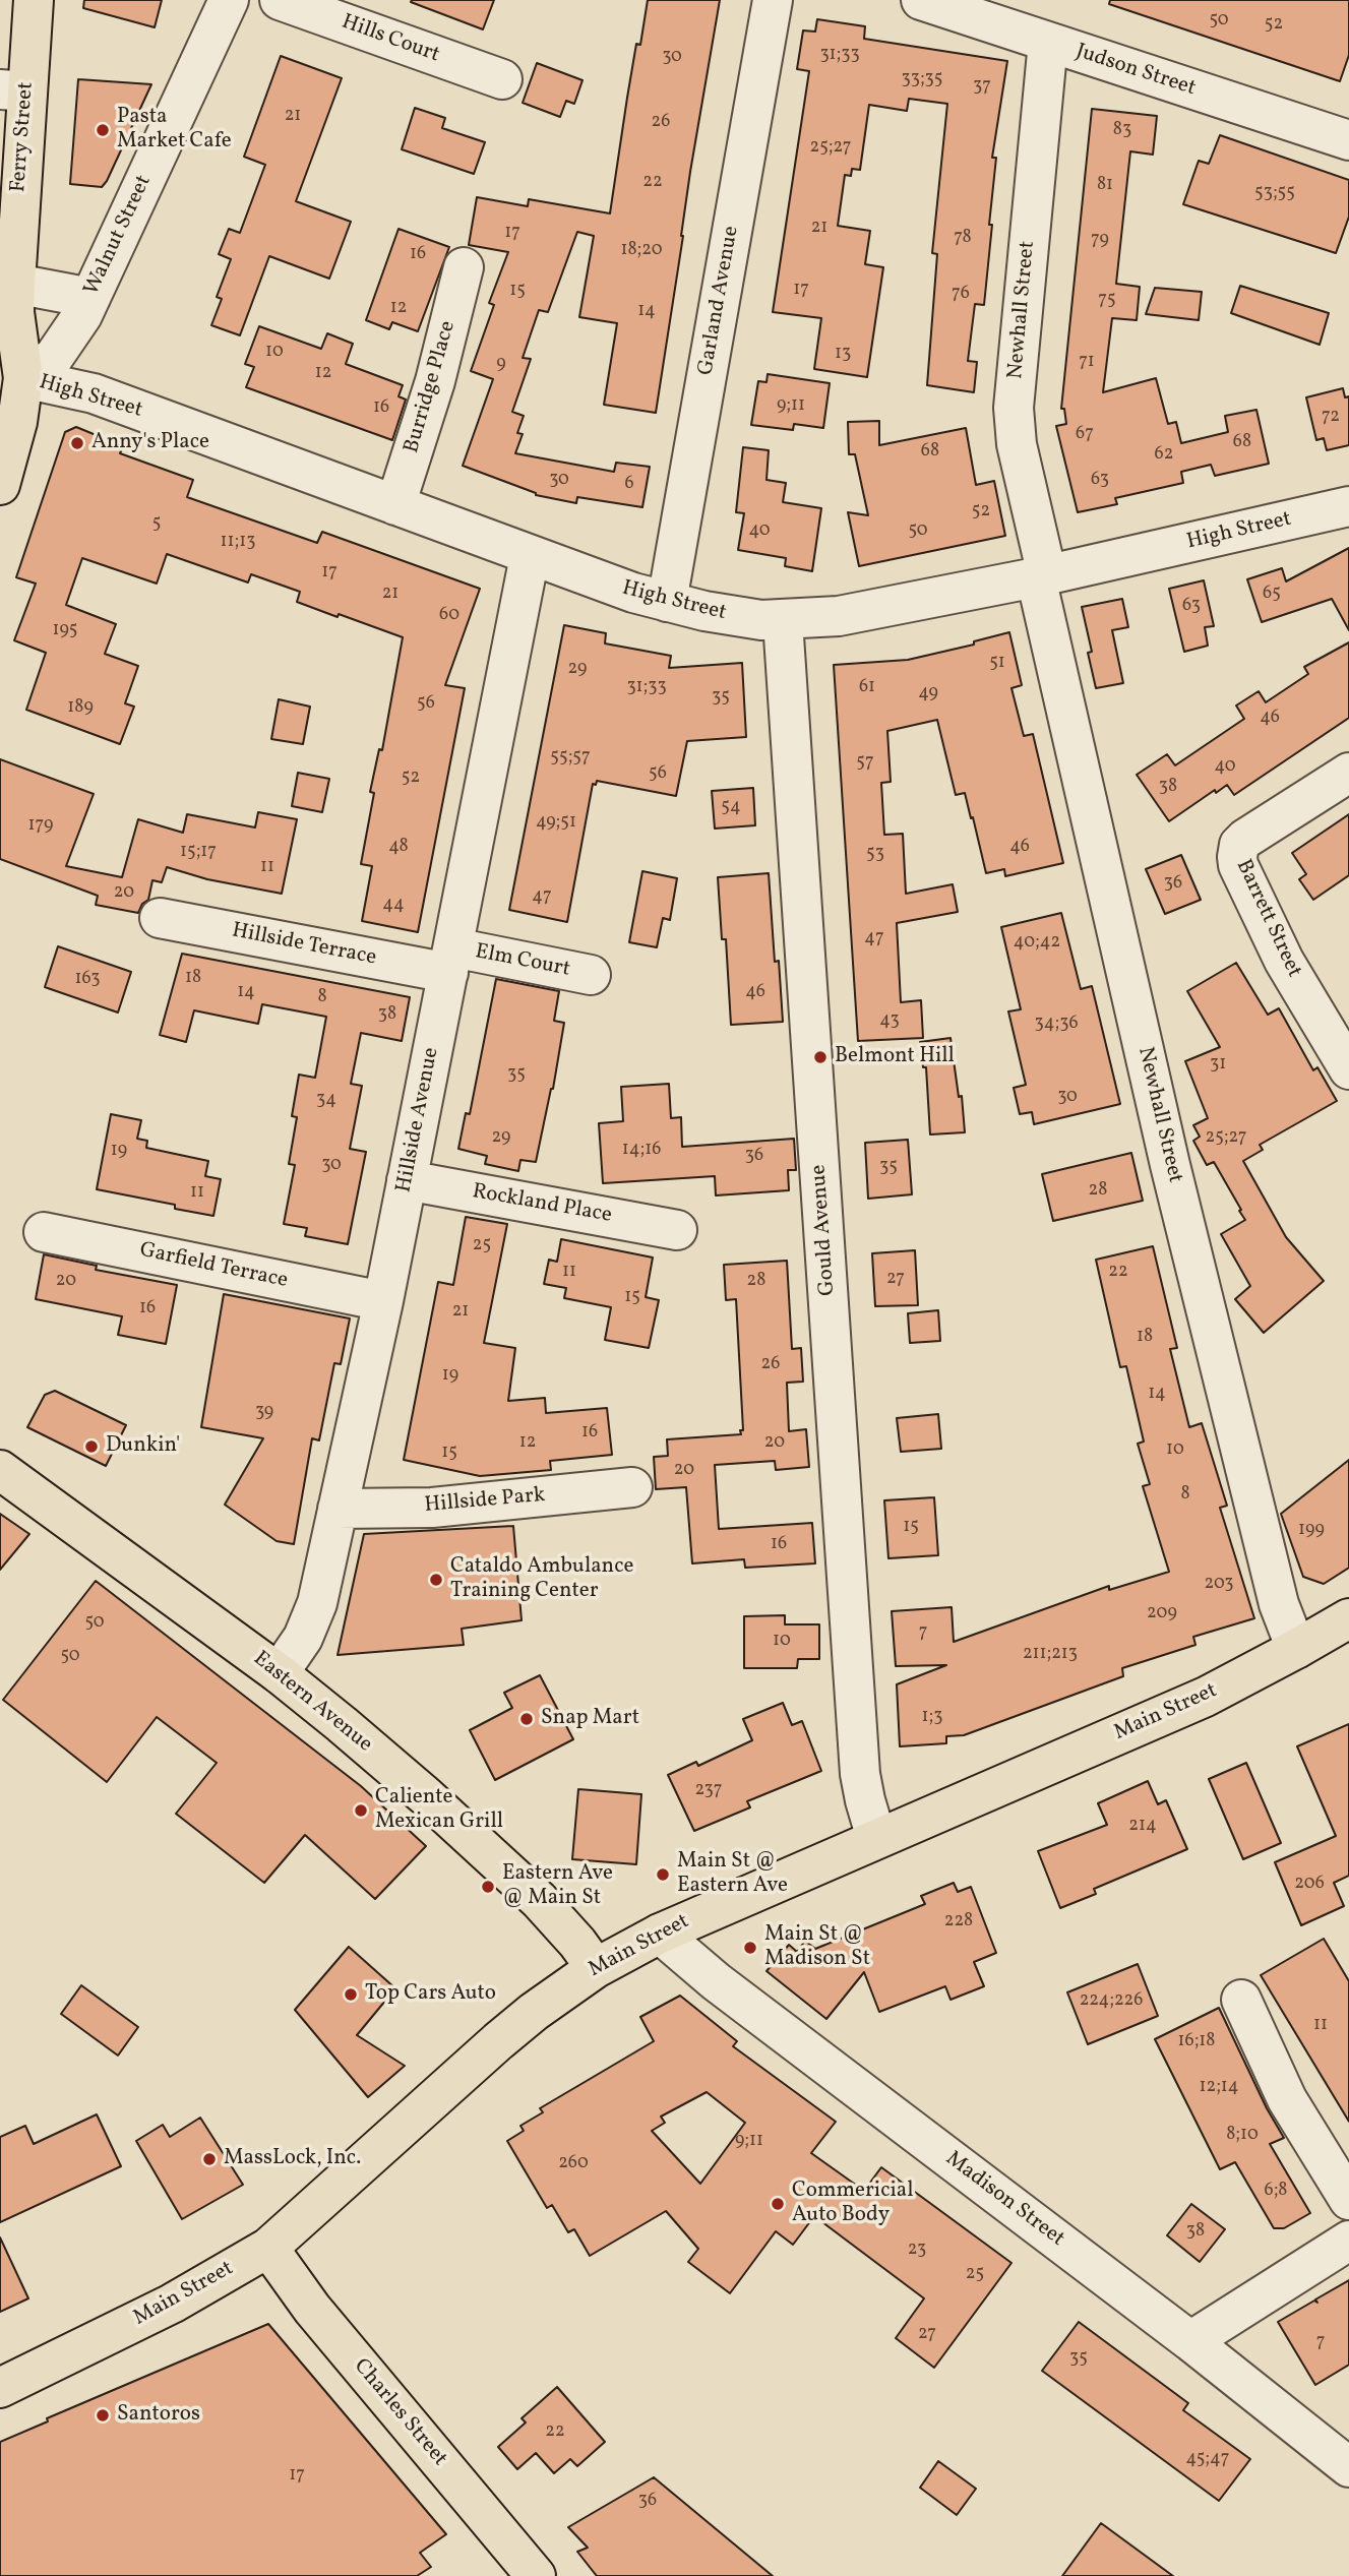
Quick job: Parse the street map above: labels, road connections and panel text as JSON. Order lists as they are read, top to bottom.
{
  "streets": {
    "main road": [
      "Ferry Street",
      "Eastern Avenue",
      "Main Street",
      "Charles Street"
    ],
    "street": [
      "Hills Court",
      "Judson Street",
      "Walnut Street",
      "Garland Avenue",
      "Newhall Street",
      "Burridge Place",
      "High Street",
      "Barrett Street",
      "Hillside Terrace",
      "Elm Court",
      "Hillside Avenue",
      "Rockland Place",
      "Gould Avenue",
      "Garfield Terrace",
      "Hillside Park",
      "Madison Street"
    ]
  },
  "crossings": [
    ["Judson Street", "Newhall Street"],
    ["Ferry Street", "Walnut Street"],
    ["Ferry Street", "High Street"],
    ["Walnut Street", "High Street"],
    ["Garland Avenue", "High Street"],
    ["Newhall Street", "High Street"],
    ["Newhall Street", "Main Street"],
    ["Burridge Place", "High Street"],
    ["High Street", "Hillside Avenue"],
    ["High Street", "Gould Avenue"],
    ["Hillside Terrace", "Elm Court"],
    ["Hillside Terrace", "Hillside Avenue"],
    ["Elm Court", "Hillside Avenue"],
    ["Hillside Avenue", "Rockland Place"],
    ["Hillside Avenue", "Garfield Terrace"],
    ["Hillside Avenue", "Hillside Park"],
    ["Hillside Avenue", "Eastern Avenue"],
    ["Gould Avenue", "Main Street"],
    ["Eastern Avenue", "Main Street"],
    ["Main Street", "Madison Street"],
    ["Main Street", "Charles Street"]
  ],
  "places": [
    "Pasta Market Cafe",
    "Anny's Place",
    "Belmont Hill",
    "Dunkin'",
    "Cataldo Ambulance Training Center",
    "Snap Mart",
    "Caliente Mexican Grill",
    "Main St @ Eastern Ave",
    "Eastern Ave @ Main St",
    "Main St @ Madison St",
    "Top Cars Auto",
    "MassLock, Inc.",
    "Commericial Auto Body",
    "Santoros"
  ],
  "house_numbers": [
    "50",
    "52",
    "31;33",
    "30",
    "33;35",
    "37",
    "21",
    "26",
    "83",
    "25;27",
    "22",
    "81",
    "53;55",
    "21",
    "17",
    "78",
    "79",
    "18;20",
    "16",
    "17",
    "15",
    "76",
    "75",
    "12",
    "14",
    "10",
    "13",
    "71",
    "9",
    "12",
    "9;11",
    "16",
    "72",
    "67",
    "68",
    "68",
    "62",
    "30",
    "63",
    "6",
    "52",
    "5",
    "40",
    "50",
    "11;13",
    "17",
    "21",
    "65",
    "63",
    "60",
    "195",
    "51",
    "29",
    "31;33",
    "61",
    "49",
    "35",
    "56",
    "189",
    "46",
    "55;57",
    "57",
    "40",
    "56",
    "52",
    "38",
    "54",
    "49;51",
    "179",
    "48",
    "46",
    "15;17",
    "53",
    "11",
    "36",
    "20",
    "47",
    "44",
    "47",
    "40;42",
    "18",
    "163",
    "14",
    "46",
    "8",
    "38",
    "43",
    "34;36",
    "31",
    "35",
    "30",
    "34",
    "29",
    "25;27",
    "14;16",
    "19",
    "36",
    "30",
    "35",
    "28",
    "11",
    "25",
    "11",
    "22",
    "27",
    "20",
    "28",
    "15",
    "16",
    "21",
    "18",
    "26",
    "19",
    "14",
    "39",
    "16",
    "12",
    "20",
    "10",
    "15",
    "20",
    "8",
    "15",
    "199",
    "16",
    "203",
    "209",
    "50",
    "7",
    "10",
    "211;213",
    "50",
    "1;3",
    "237",
    "214",
    "206",
    "228",
    "224;226",
    "11",
    "16;18",
    "12;14",
    "8;10",
    "9;11",
    "260",
    "6;8",
    "38",
    "23",
    "25",
    "27",
    "7",
    "35",
    "22",
    "45;47",
    "17",
    "36"
  ]
}
